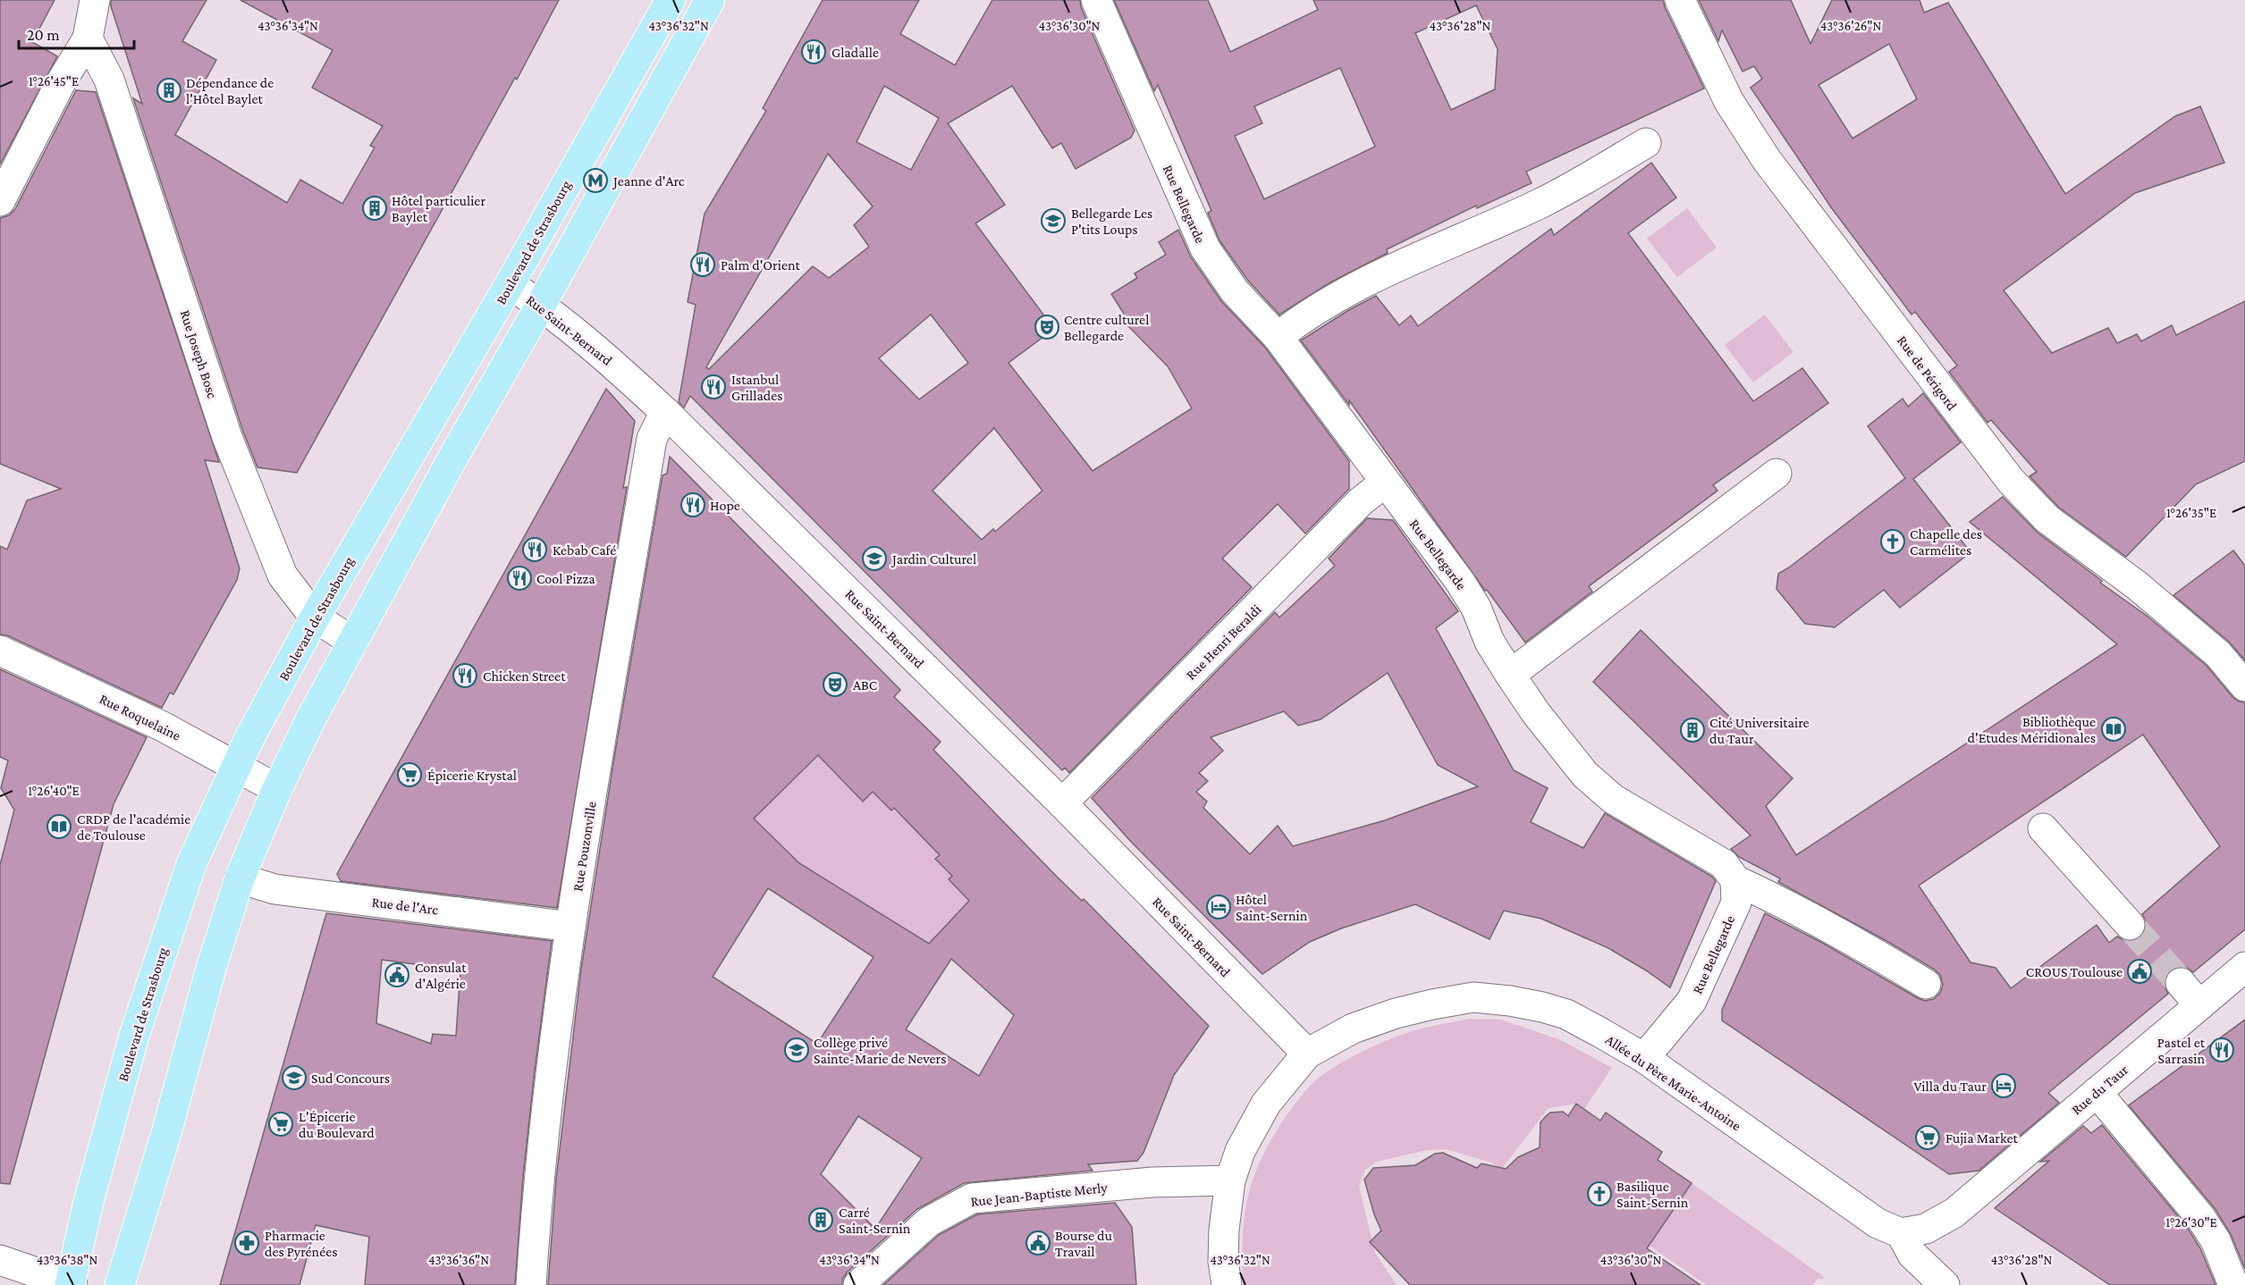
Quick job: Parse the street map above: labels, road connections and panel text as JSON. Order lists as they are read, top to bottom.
{
  "streets": {
    "main road": ["Boulevard de Strasbourg"],
    "street": [
      "Rue Bellegarde",
      "Rue Saint-Bernard",
      "Rue Joseph Bosc",
      "Rue de Périgord",
      "Rue Henri Beraldi",
      "Rue Roquelaine",
      "Rue Pouzonville",
      "Rue de l'Arc",
      "Allée du Père Marie-Antoine",
      "Rue du Taur",
      "Rue Jean-Baptiste Merly"
    ]
  },
  "crossings": [
    ["Rue Bellegarde", "Rue Henri Beraldi"],
    ["Rue Bellegarde", "Allée du Père Marie-Antoine"],
    ["Boulevard de Strasbourg", "Rue Saint-Bernard"],
    ["Boulevard de Strasbourg", "Rue Joseph Bosc"],
    ["Boulevard de Strasbourg", "Rue Roquelaine"],
    ["Rue Saint-Bernard", "Rue Henri Beraldi"],
    ["Rue Saint-Bernard", "Rue Pouzonville"],
    ["Rue Saint-Bernard", "Allée du Père Marie-Antoine"],
    ["Rue Pouzonville", "Rue de l'Arc"],
    ["Allée du Père Marie-Antoine", "Rue du Taur"],
    ["Allée du Père Marie-Antoine", "Rue Jean-Baptiste Merly"]
  ],
  "places": {
    "restaurant": [
      "Gladalle",
      "Palm d'Orient",
      "Istanbul Grillades",
      "Hope",
      "Kebab Café",
      "Cool Pizza",
      "Chicken Street",
      "Pastel et Sarrasin"
    ],
    "building": [
      "Dépendance de l'Hôtel Baylet",
      "Hôtel particulier Baylet",
      "Cité Universitaire du Taur",
      "Carré Saint-Sernin"
    ],
    "metro station": ["Jeanne d'Arc"],
    "school or university": [
      "Bellegarde Les P'tits Loups",
      "Jardin Culturel",
      "Collège privé Sainte-Marie de Nevers",
      "Sud Concours"
    ],
    "theatre": ["Centre culturel Bellegarde", "ABC"],
    "church": ["Chapelle des Carmélites", "Basilique Saint-Sernin"],
    "library": ["Bibliothèque d'Etudes Méridionales", "CRDP de l'académie de Toulouse"],
    "supermarket": ["Épicerie Krystal", "L'Épicerie du Boulevard", "Fujia Market"],
    "hotel": ["Hôtel Saint-Sernin", "Villa du Taur"],
    "public building": ["CROUS Toulouse", "Consulat d'Algérie", "Bourse du Travail"],
    "pharmacy": ["Pharmacie des Pyrénées"]
  },
  "scale_bar": "20 m",
  "coordinates": [
    "43°36'34\"N",
    "43°36'32\"N",
    "43°36'30\"N",
    "43°36'28\"N",
    "43°36'26\"N",
    "1°26'45\"E",
    "1°26'35\"E",
    "1°26'40\"E",
    "1°26'30\"E",
    "43°36'38\"N",
    "43°36'36\"N"
  ]
}
